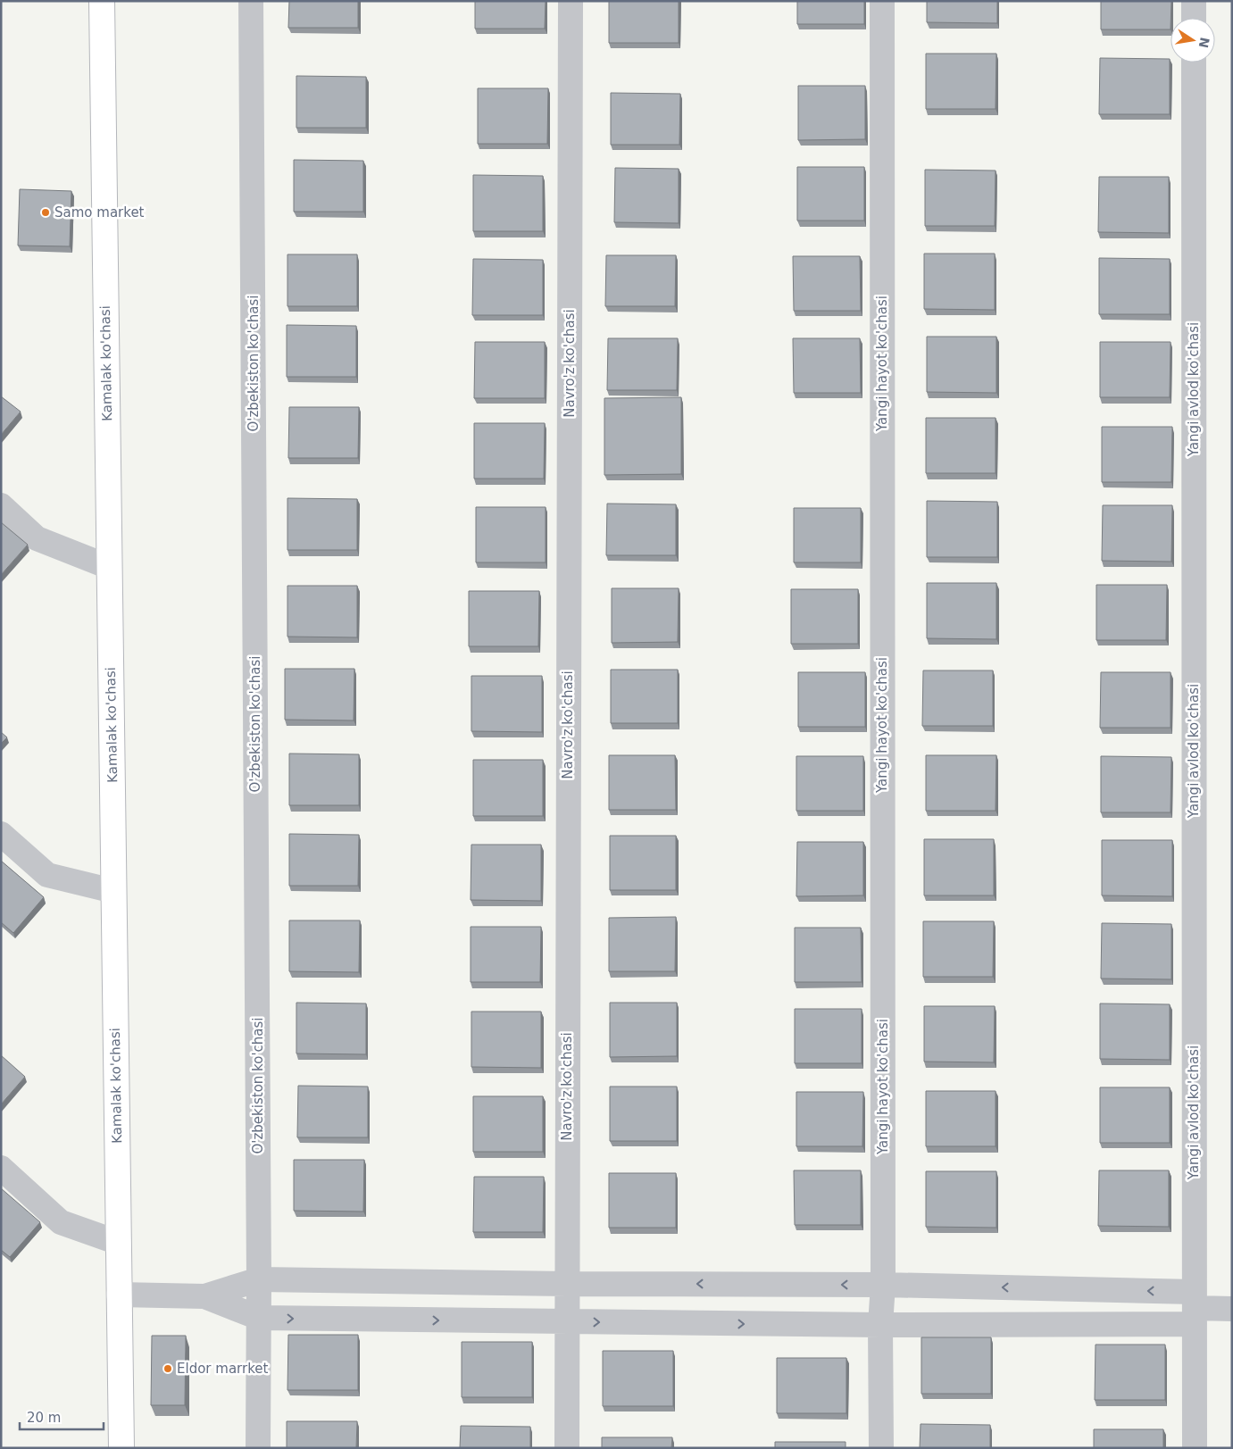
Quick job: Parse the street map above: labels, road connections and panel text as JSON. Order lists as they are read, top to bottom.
{
  "streets": {
    "main road": ["Kamalak ko'chasi"],
    "street": [
      "O'zbekiston ko'chasi",
      "Navro'z ko'chasi",
      "Yangi hayot ko'chasi",
      "Yangi avlod ko'chasi"
    ]
  },
  "places": ["Samo market", "Eldor marrket"],
  "scale_bar": "20 m",
  "north": "right"
}
